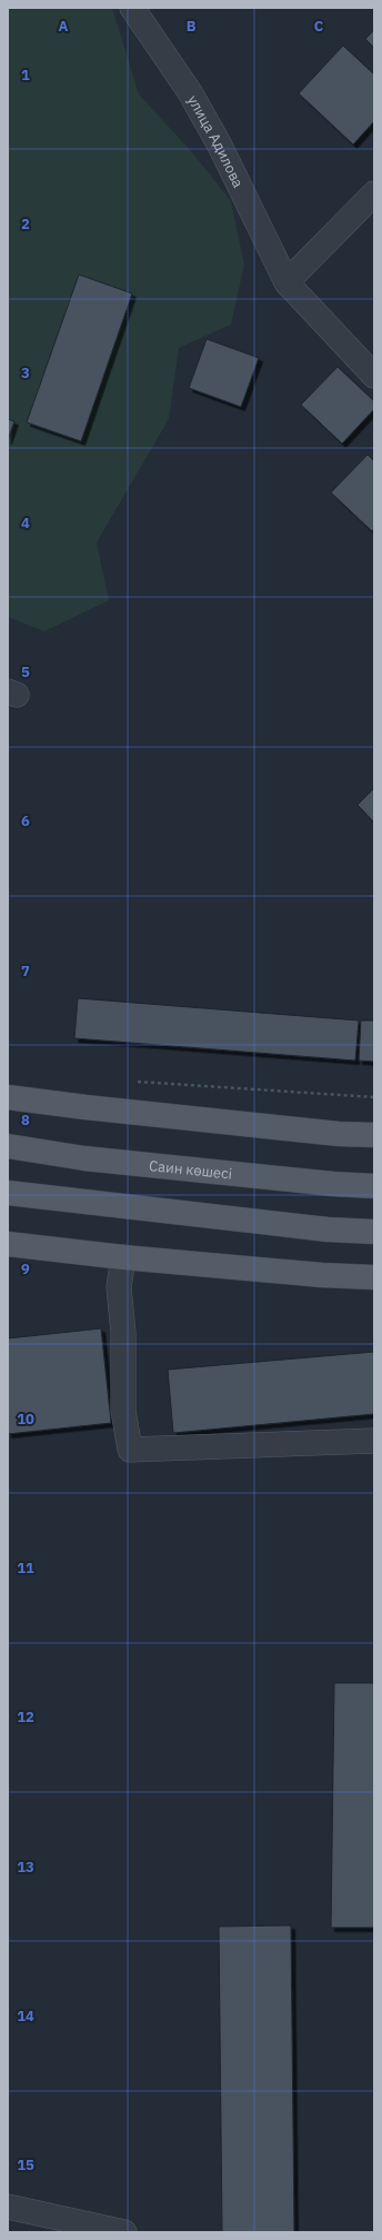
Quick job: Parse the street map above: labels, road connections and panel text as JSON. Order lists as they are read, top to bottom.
{
  "streets": {
    "main road": ["Саин көшесі"],
    "street": ["улица Адилова"]
  },
  "grid": {
    "columns": ["A", "B", "C"],
    "rows": [
      "1",
      "2",
      "3",
      "4",
      "5",
      "6",
      "7",
      "8",
      "9",
      "10",
      "11",
      "12",
      "13",
      "14",
      "15"
    ]
  }
}
